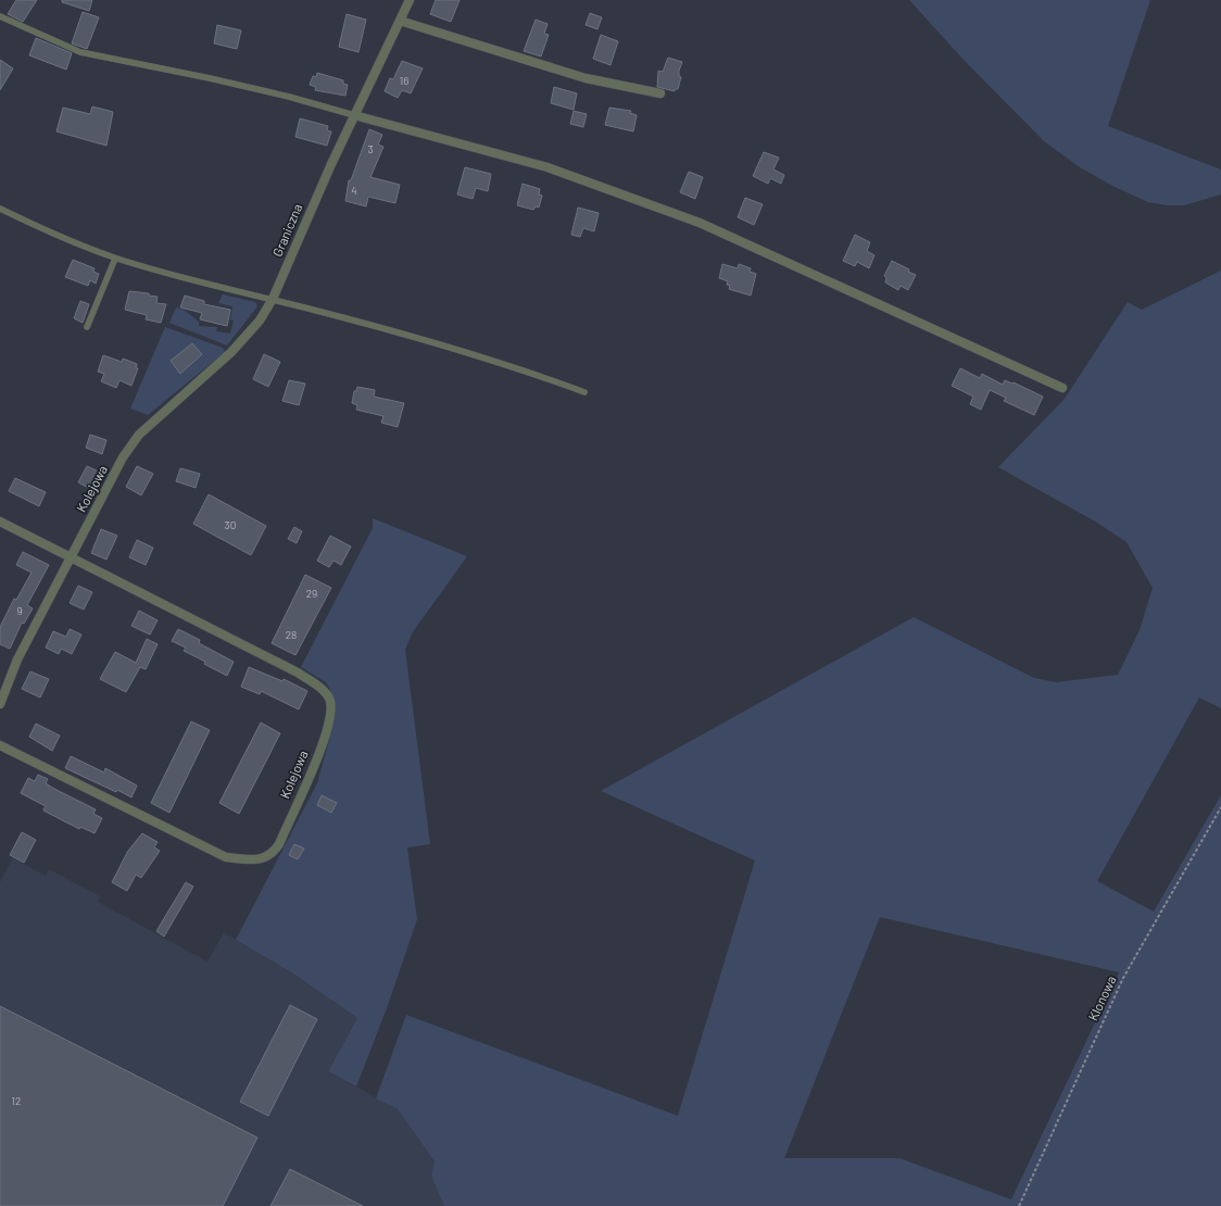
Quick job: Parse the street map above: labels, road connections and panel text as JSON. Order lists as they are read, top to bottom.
{
  "streets": {
    "street": ["Graniczna", "Kolejowa"],
    "path": ["Klonowa"]
  },
  "crossings": [
    ["Graniczna", "Kolejowa"]
  ],
  "house_numbers": [
    "16",
    "3",
    "4",
    "30",
    "29",
    "9",
    "28",
    "12"
  ]
}
